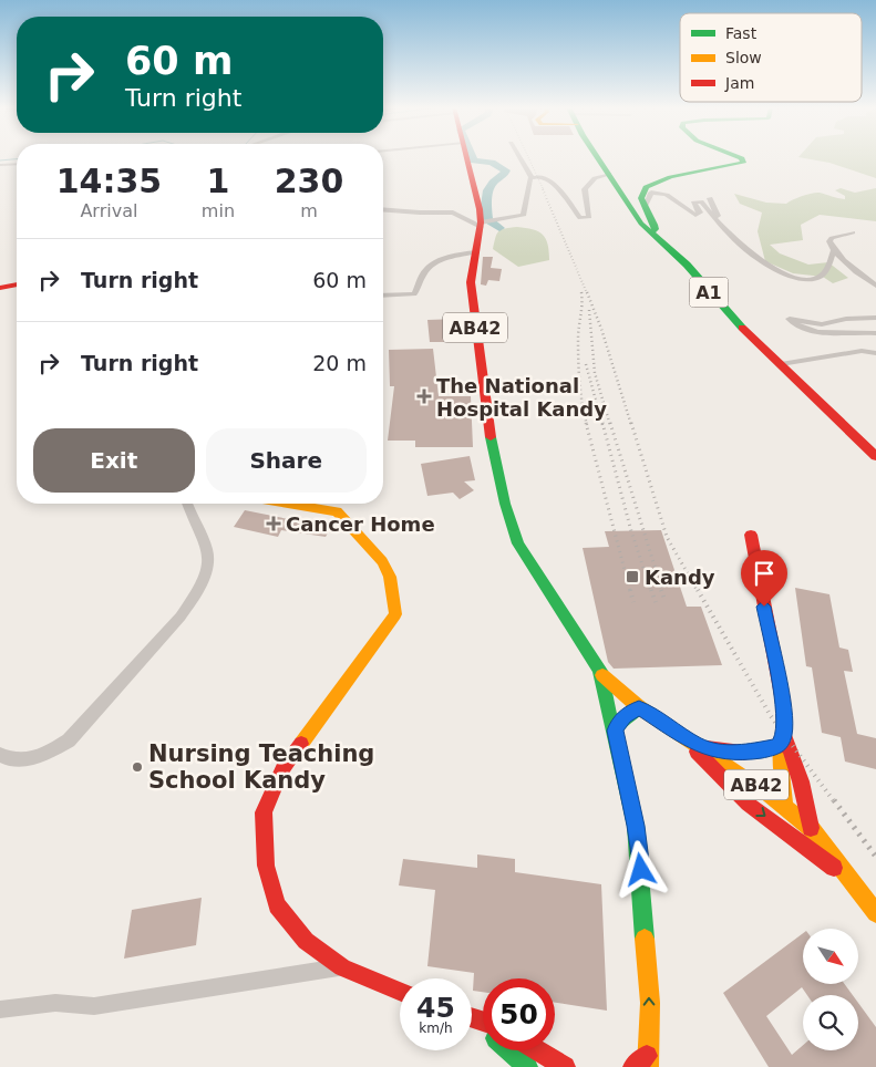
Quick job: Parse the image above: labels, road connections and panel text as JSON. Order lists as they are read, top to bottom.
{
  "streets": {
    "main road": ["A1", "AB42"]
  },
  "places": {
    "health": ["The National Hospital Kandy", "Cancer Home"],
    "transit": ["Kandy"],
    "other": ["Nursing Teaching School Kandy"]
  },
  "legend": ["Fast", "Slow", "Jam"],
  "north": "bottom right",
  "page": {
    "turn": ["60 m", "Turn right"],
    "eta": [
      "14:35",
      "Arrival",
      "1",
      "min",
      "230",
      "m"
    ],
    "list": [
      {
        "name": "Turn right",
        "value": "60 m"
      },
      {
        "name": "Turn right",
        "value": "20 m"
      }
    ],
    "buttons": ["Exit", "Share"],
    "speed": "45 km/h",
    "limit": "50"
  }
}
